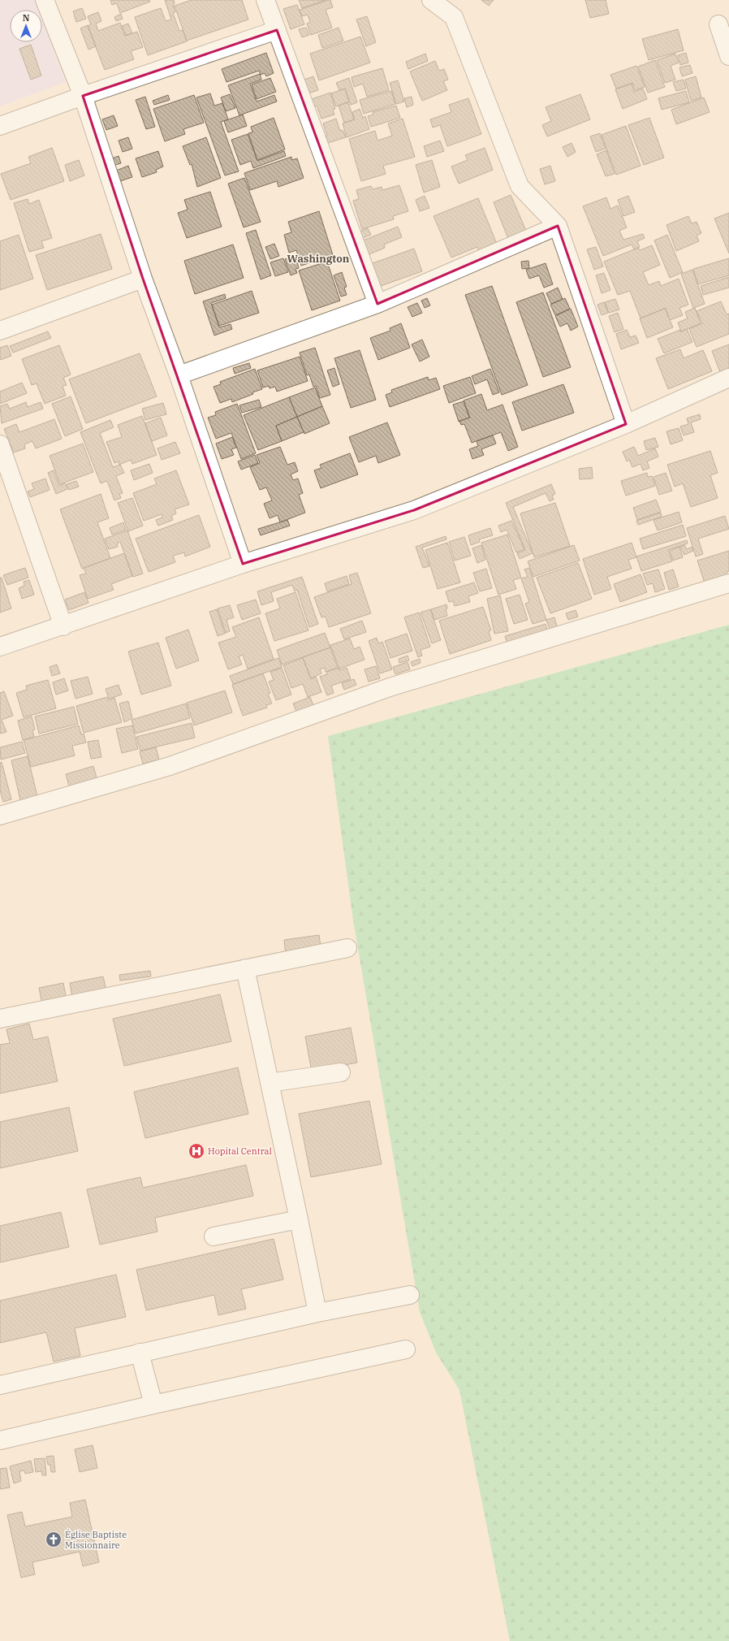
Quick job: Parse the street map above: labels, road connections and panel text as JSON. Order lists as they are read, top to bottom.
{
  "districts": ["Washington"],
  "places": {
    "hospital": ["Hopital Central"],
    "church": ["Église Baptiste Missionnaire"]
  },
  "north": "top"
}
